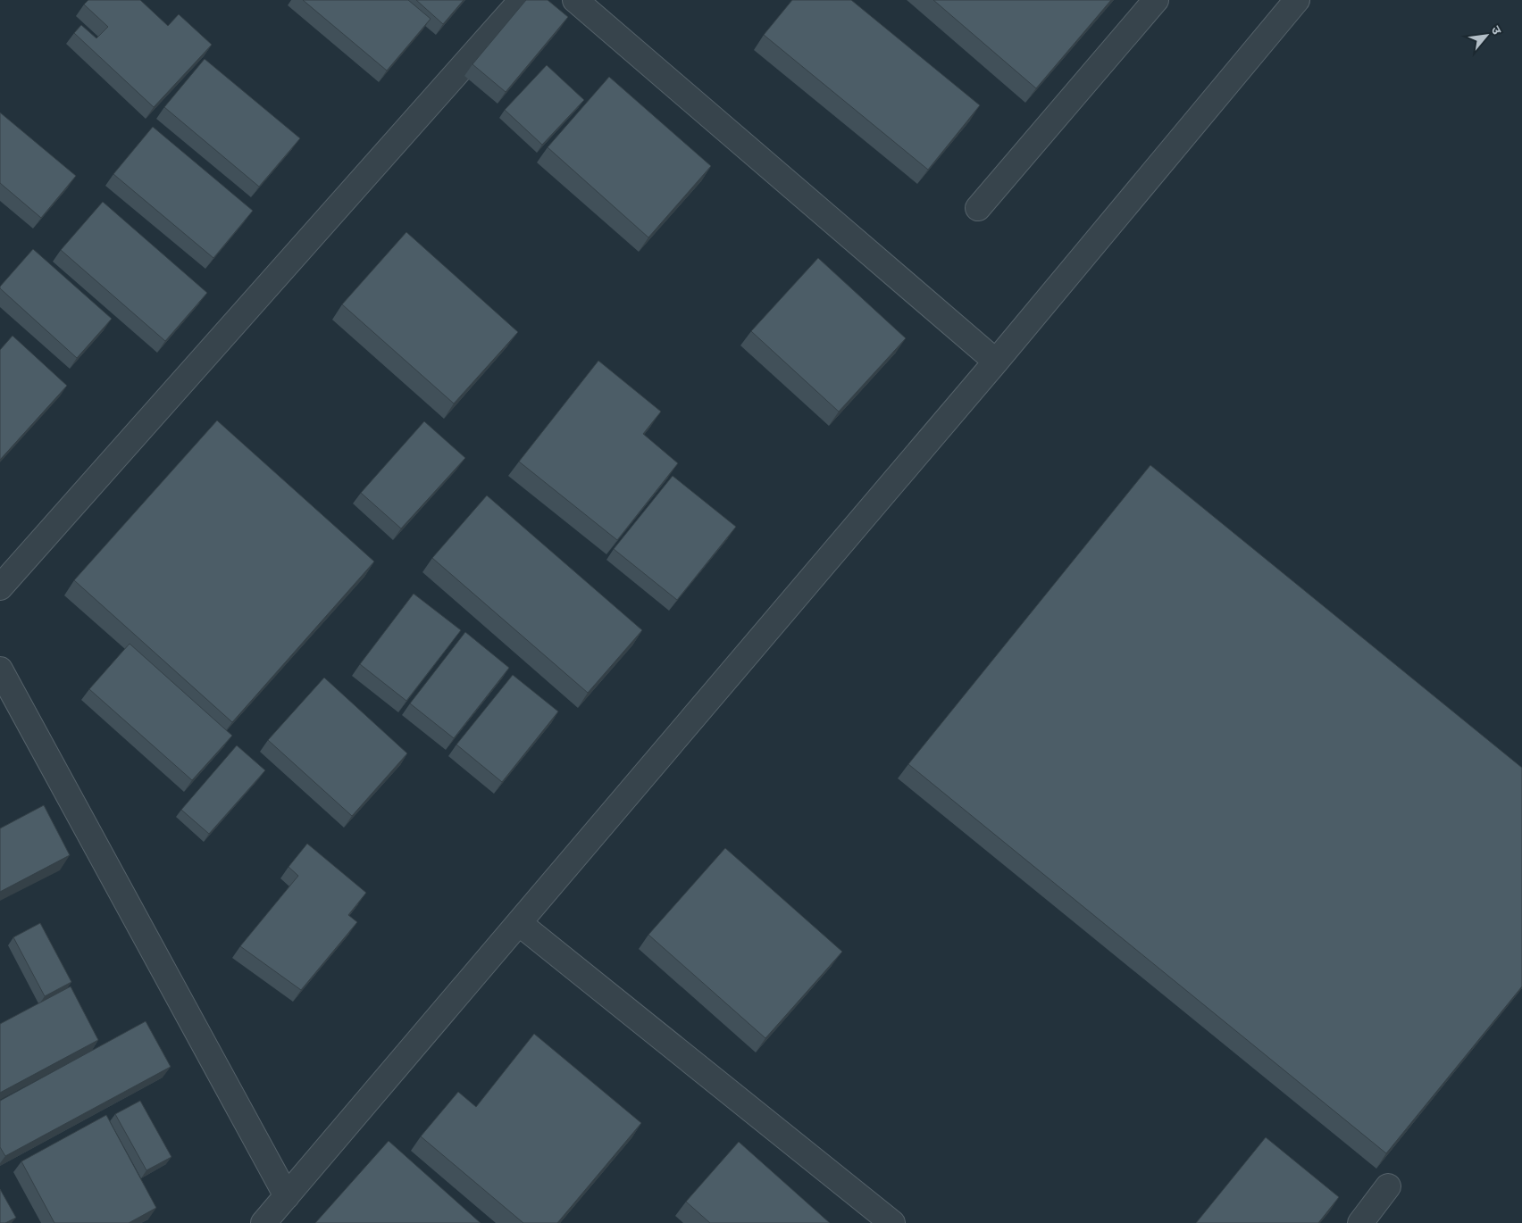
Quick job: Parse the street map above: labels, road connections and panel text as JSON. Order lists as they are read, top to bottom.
{
  "north": "top right"
}
